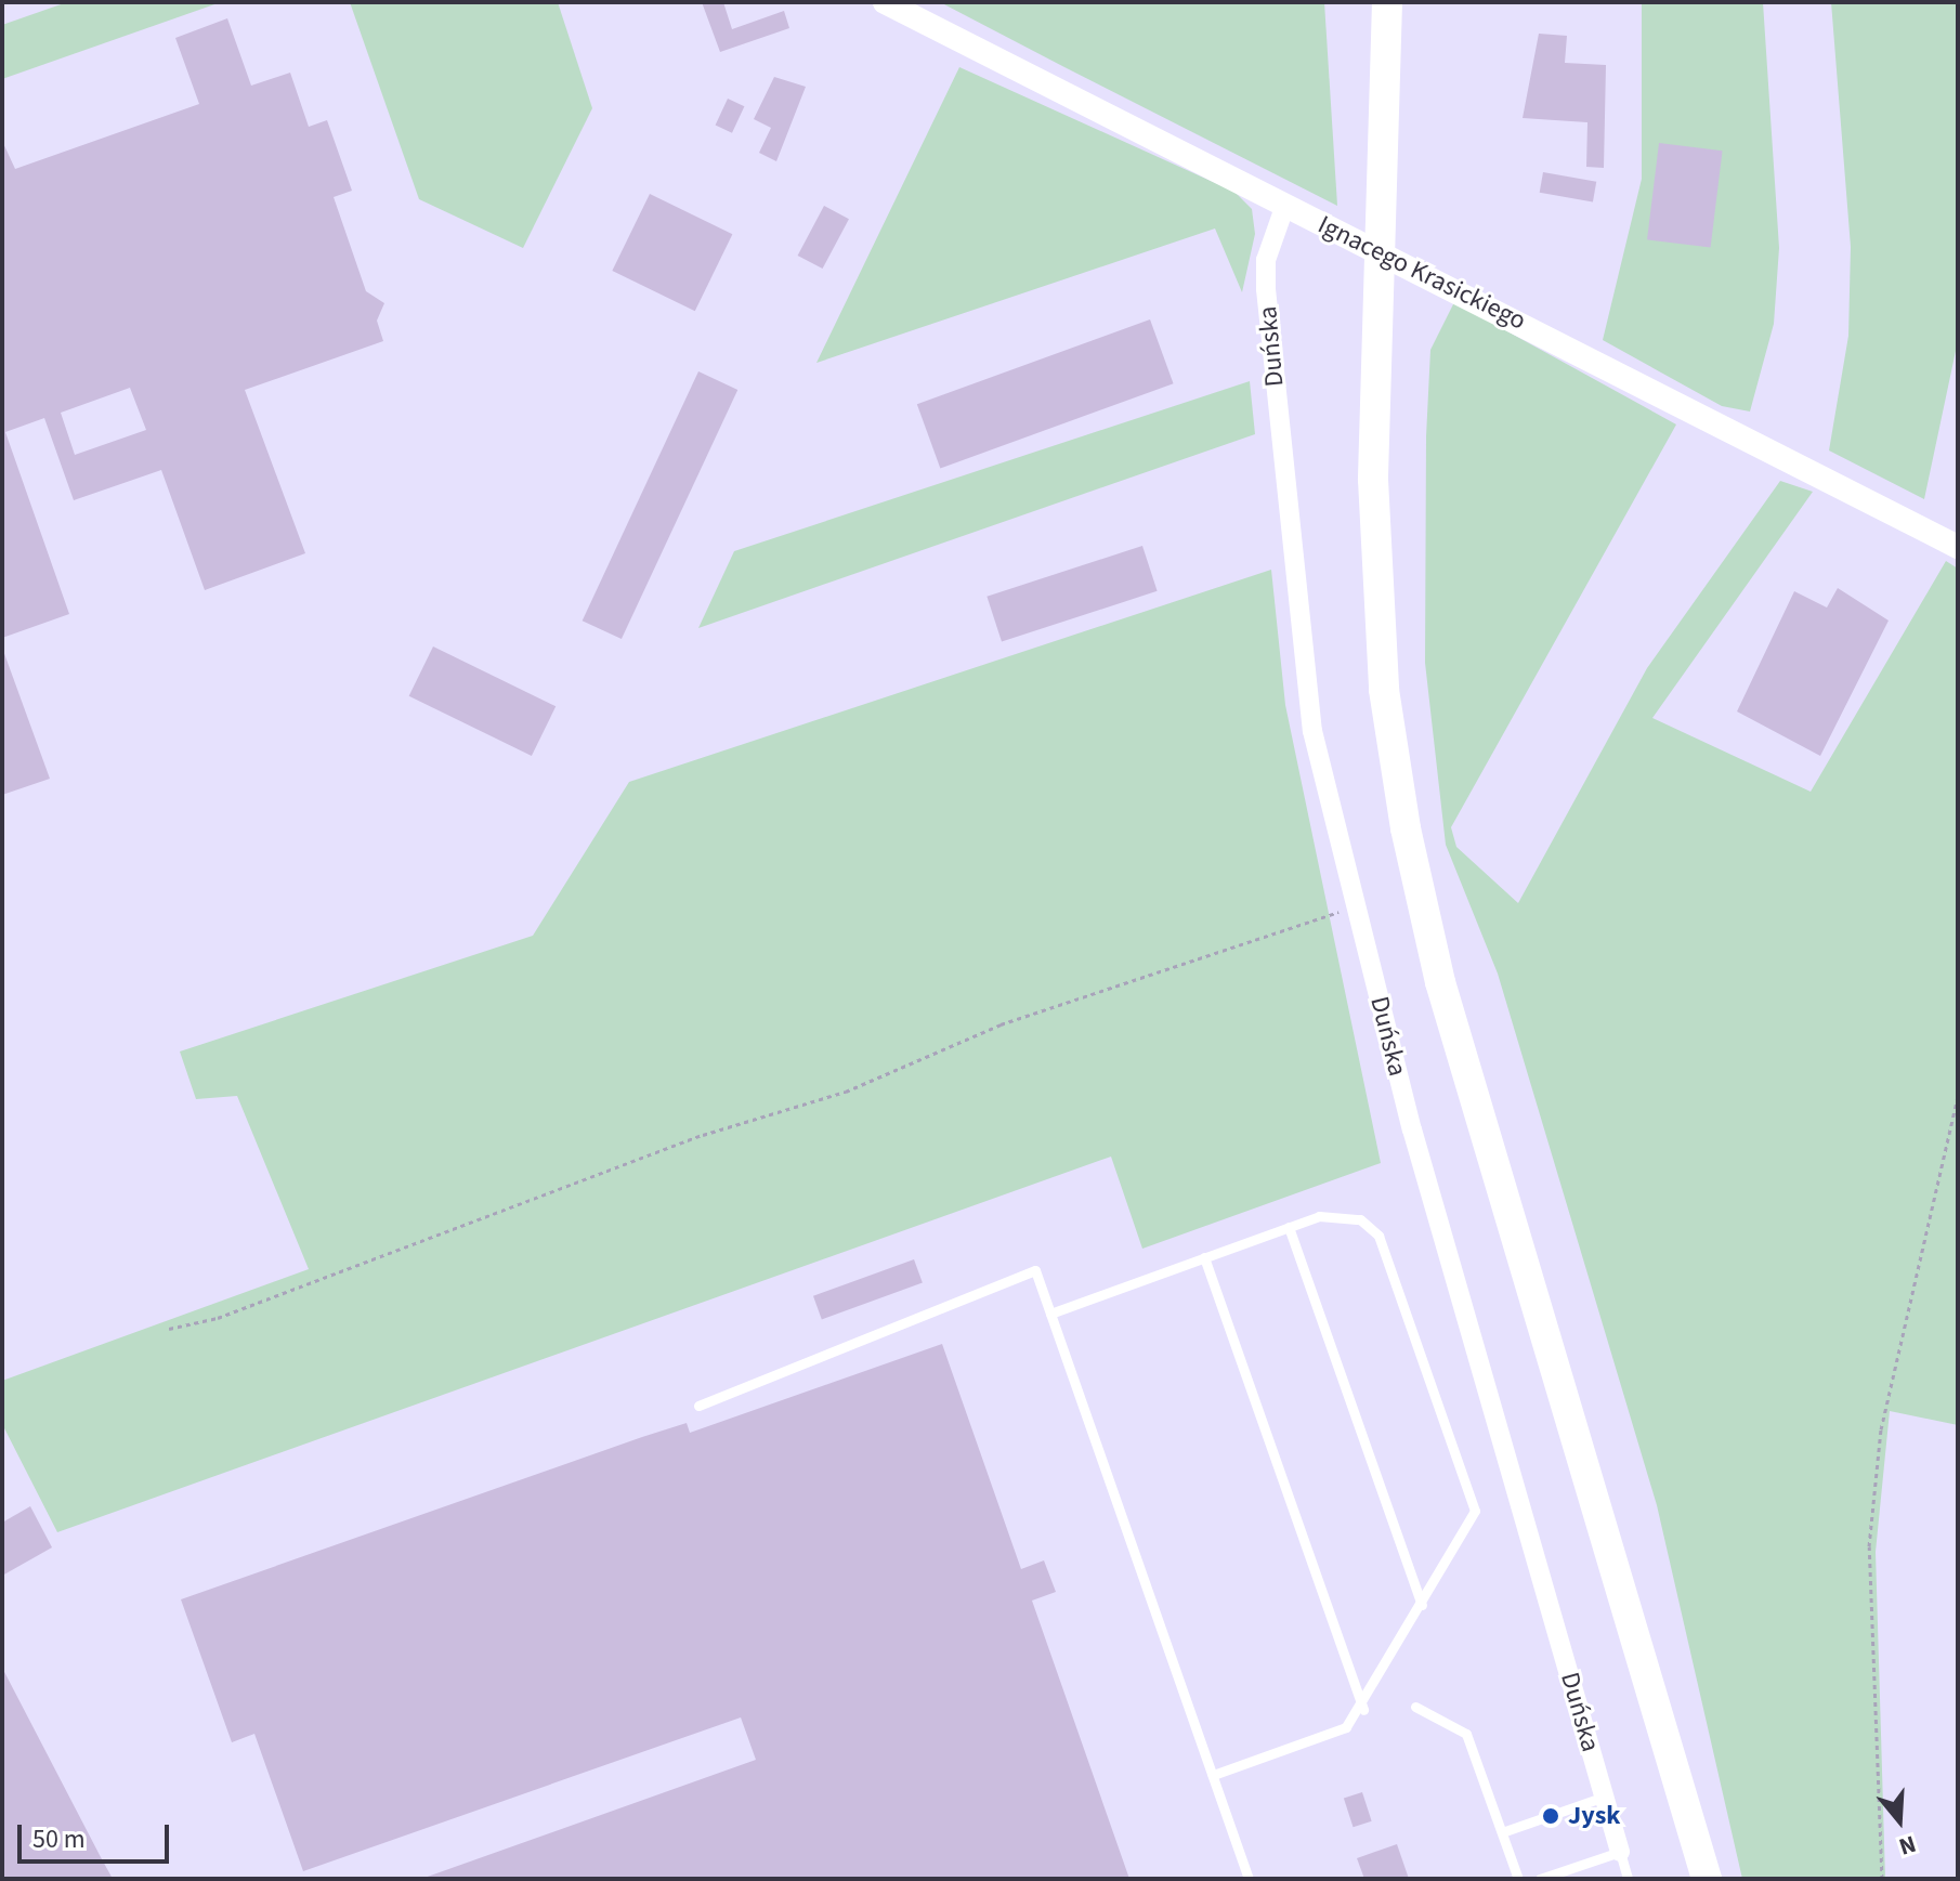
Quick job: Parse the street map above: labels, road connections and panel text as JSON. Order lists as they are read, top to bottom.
{
  "streets": {
    "street": ["Ignacego Krasickiego", "Duńska"]
  },
  "crossings": [
    ["Ignacego Krasickiego", "Duńska"]
  ],
  "places": ["Jysk"],
  "scale_bar": "50 m",
  "north": "bottom"
}
